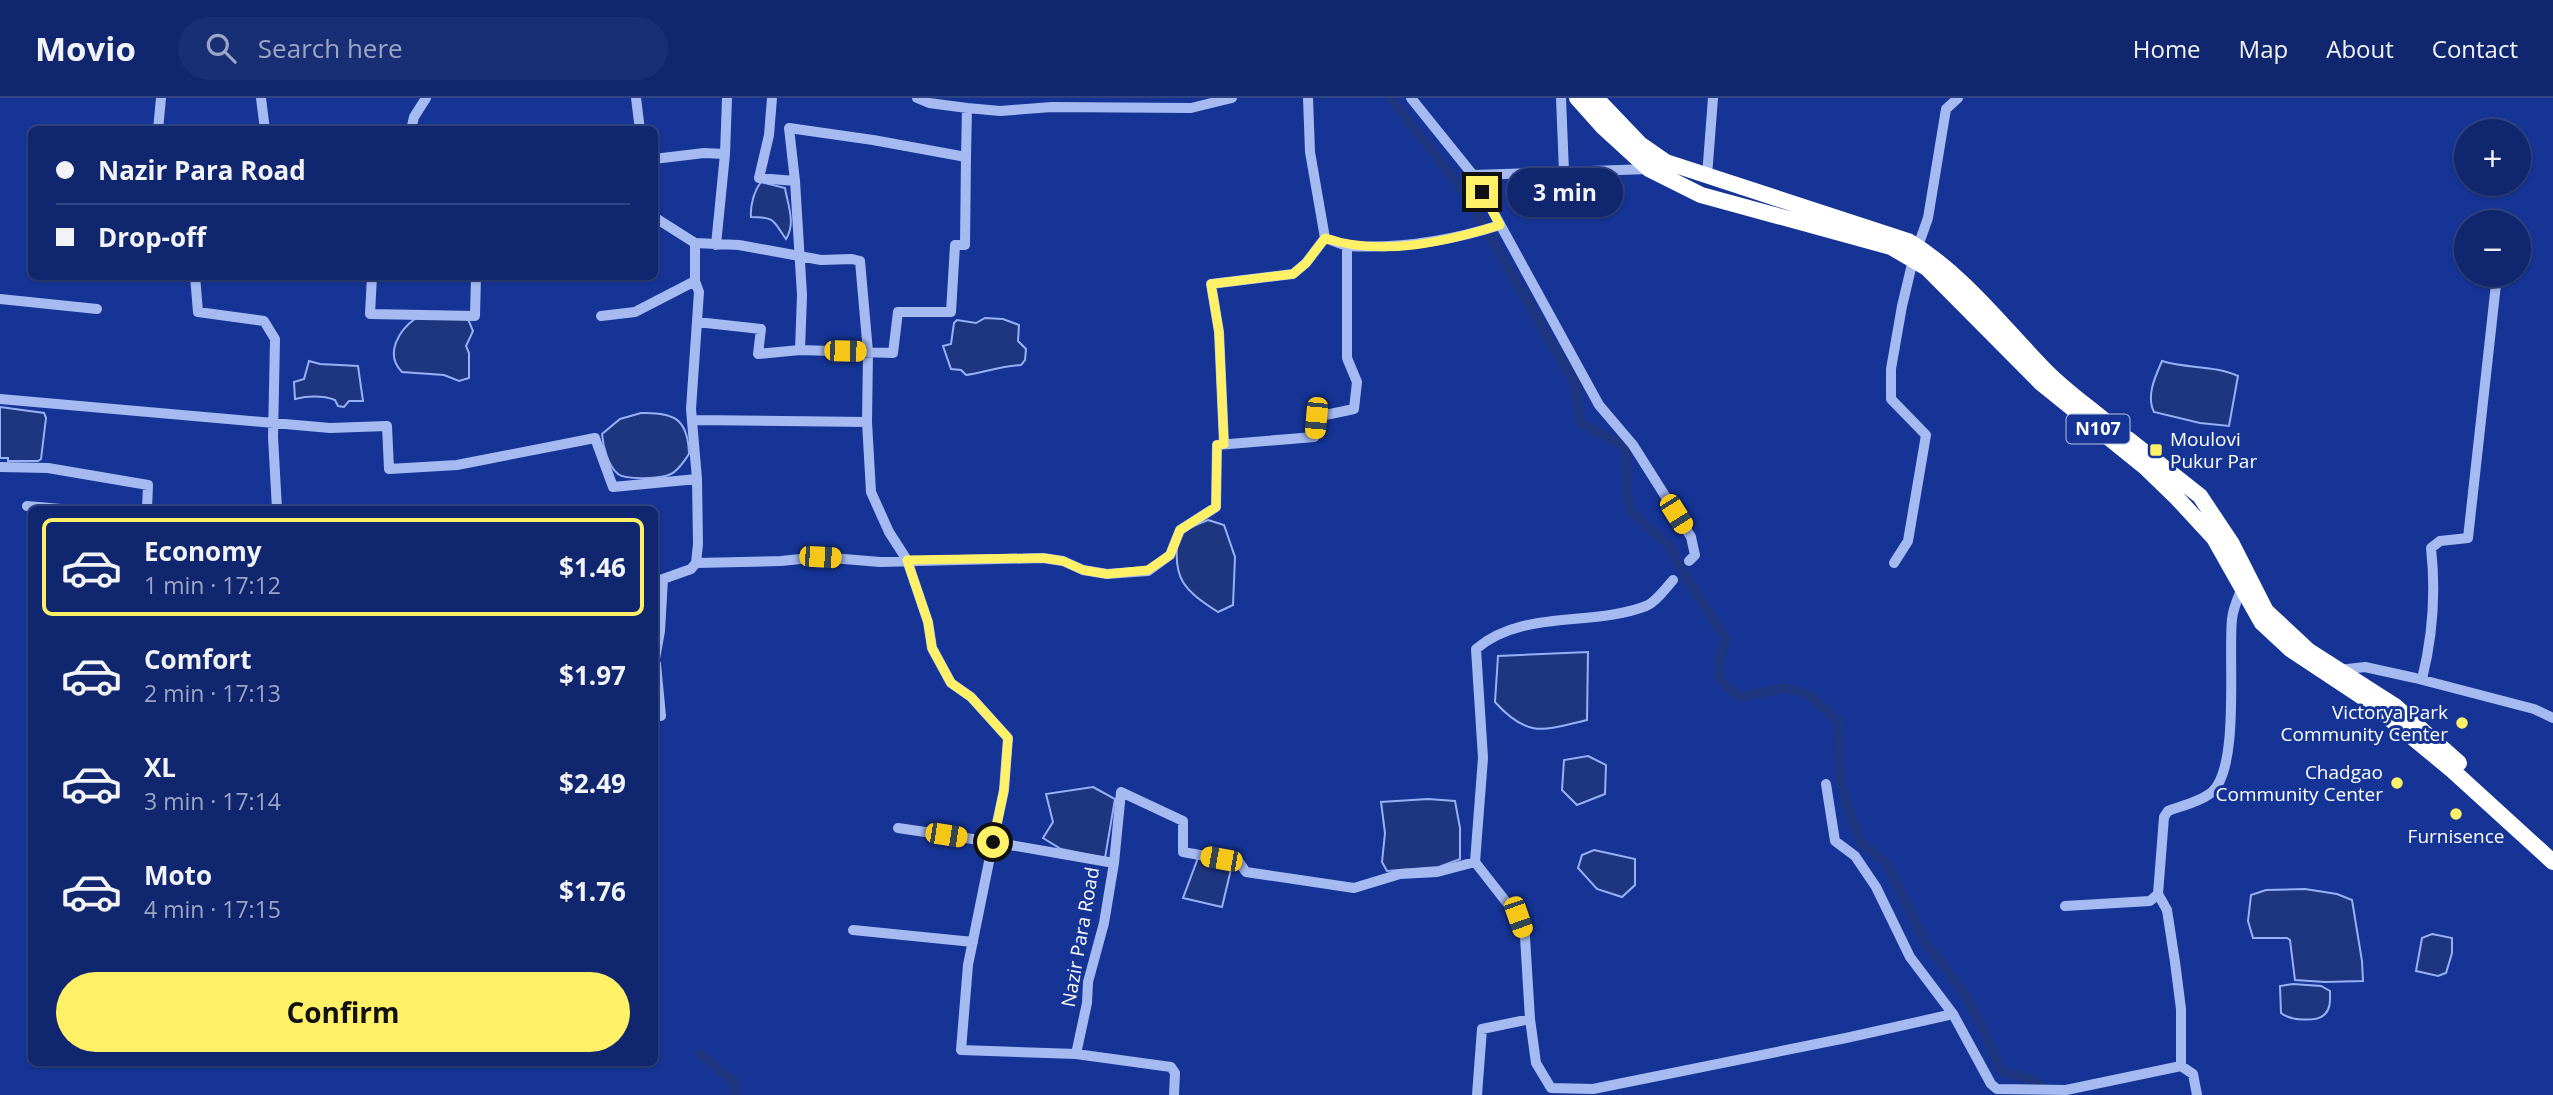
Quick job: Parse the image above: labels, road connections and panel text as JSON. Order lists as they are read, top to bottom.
{
  "streets": {
    "highway": ["N107"],
    "street": ["Nazir Para Road"]
  },
  "places": {
    "transit": ["Moulovi Pukur Par"],
    "other": ["Victorya Park Community Center", "Chadgao Community Center", "Furnisence"]
  },
  "page": {
    "header": "Movio",
    "search": "Search here",
    "nav": [
      "Home",
      "Map",
      "About",
      "Contact"
    ],
    "map_buttons": ["+", "−"],
    "banner": ["Nazir Para Road", "Drop-off"],
    "bubble": "3 min",
    "list": [
      {
        "name": "Economy",
        "note": "1 min · 17:12",
        "value": "$1.46"
      },
      {
        "name": "Comfort",
        "note": "2 min · 17:13",
        "value": "$1.97"
      },
      {
        "name": "XL",
        "note": "3 min · 17:14",
        "value": "$2.49"
      },
      {
        "name": "Moto",
        "note": "4 min · 17:15",
        "value": "$1.76"
      }
    ],
    "buttons": "Confirm"
  }
}
